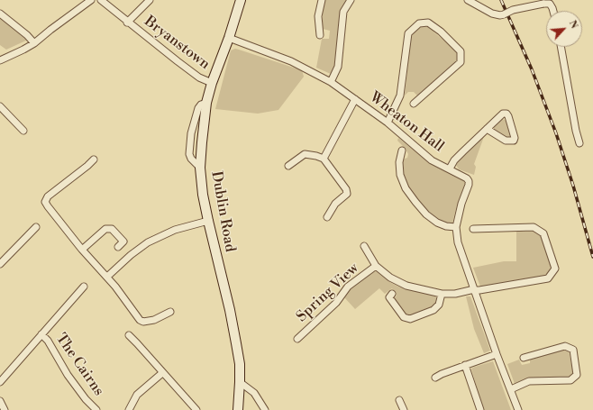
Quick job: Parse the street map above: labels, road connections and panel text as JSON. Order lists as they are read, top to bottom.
{
  "streets": {
    "main road": ["Dublin Road"],
    "street": [
      "Bryanstown",
      "Wheaton Hall",
      "Spring View",
      "The Cairns"
    ]
  },
  "crossings": [
    ["Bryanstown", "Dublin Road"],
    ["Wheaton Hall", "Dublin Road"],
    ["Wheaton Hall", "Spring View"]
  ],
  "north": "top right"
}
